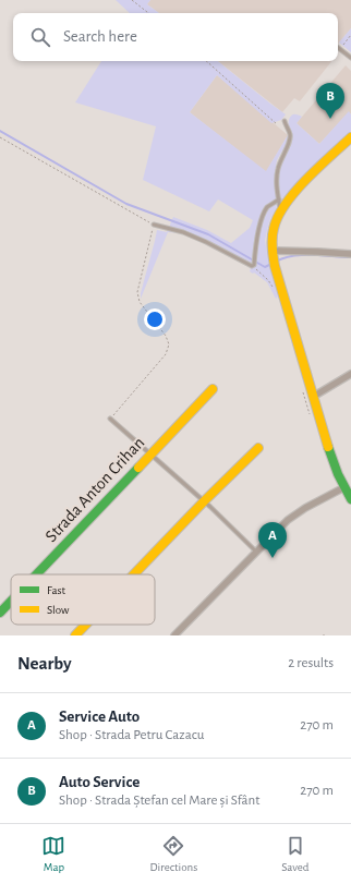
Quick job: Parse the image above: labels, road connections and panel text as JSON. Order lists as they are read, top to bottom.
{
  "streets": {
    "street": ["Strada Anton Crihan"]
  },
  "legend": ["Fast", "Slow"],
  "page": {
    "search": "Search here",
    "pins": ["B", "A"],
    "heading": ["Nearby", "2 results"],
    "list": [
      {
        "mark": "A",
        "name": "Service Auto",
        "note": "Shop · Strada Petru Cazacu",
        "value": "270 m"
      },
      {
        "mark": "B",
        "name": "Auto Service",
        "note": "Shop · Strada Ștefan cel Mare și Sfânt",
        "value": "270 m"
      }
    ],
    "nav": ["Map", "Directions", "Saved"]
  }
}
